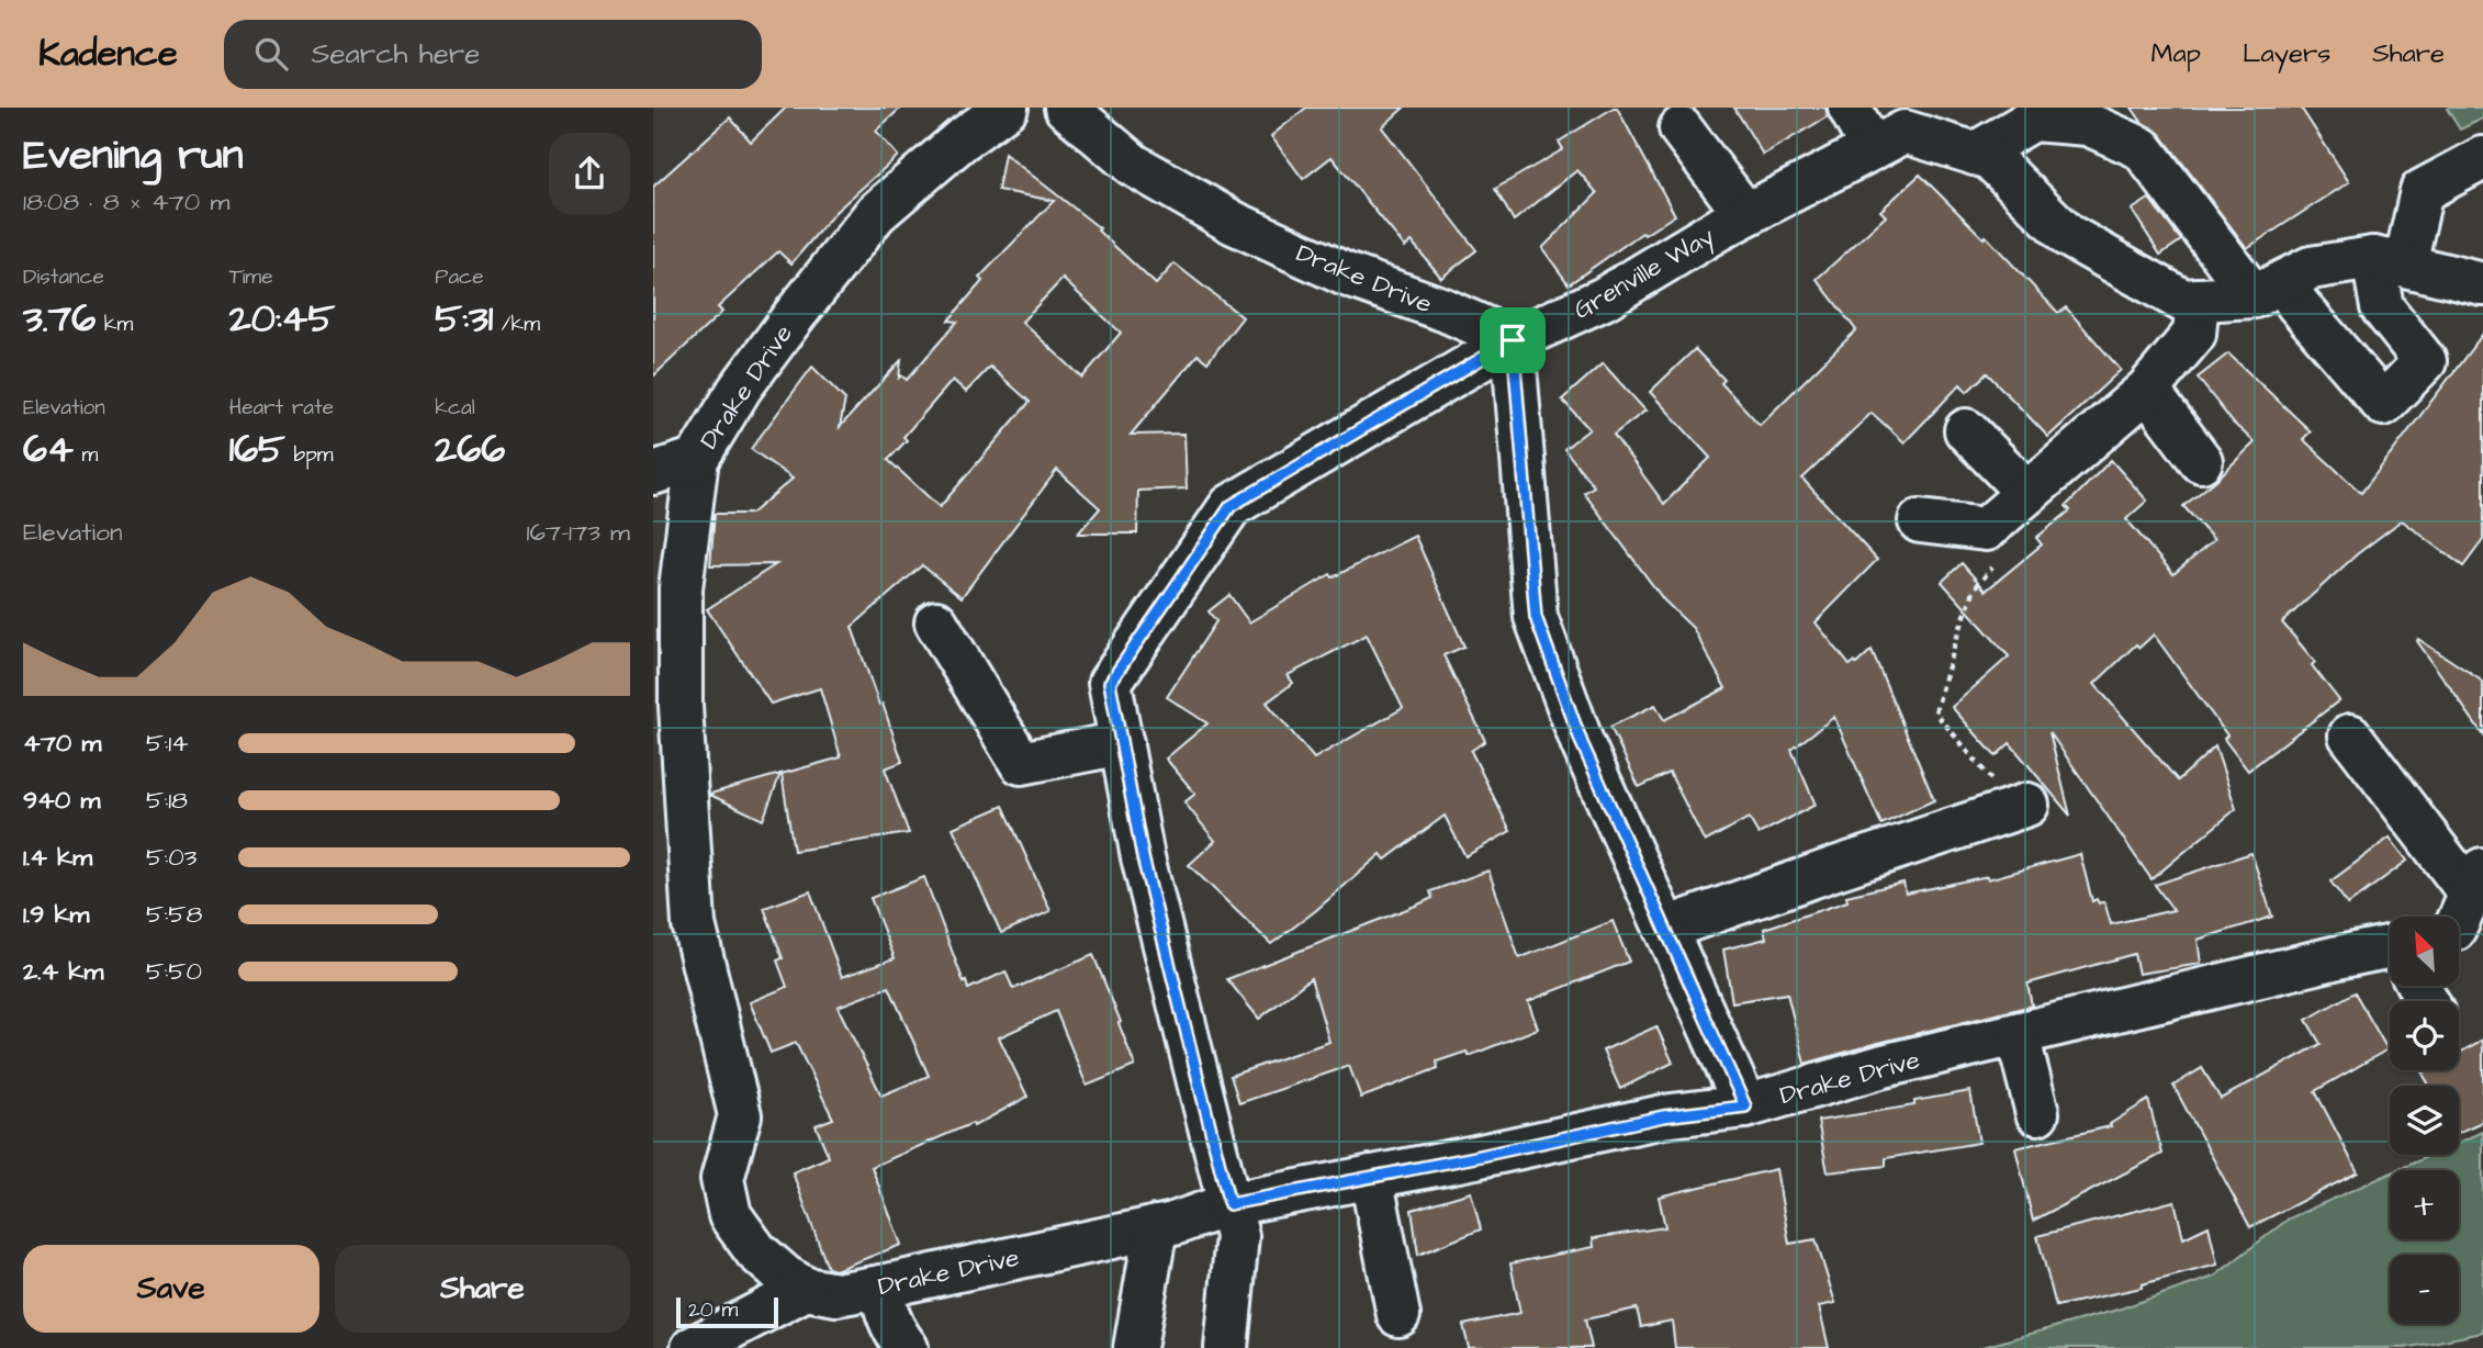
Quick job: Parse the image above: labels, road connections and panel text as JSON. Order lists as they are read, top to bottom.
{
  "streets": {
    "lane": ["Grenville Way", "Drake Drive"]
  },
  "crossings": [
    ["Grenville Way", "Drake Drive"]
  ],
  "scale_bar": "20 m",
  "north": "top left",
  "page": {
    "header": "Kadence",
    "search": "Search here",
    "nav": ["Map", "Layers", "Share"],
    "heading": ["Evening run", "18:08 · 8 × 470 m"],
    "stats": [
      ["Distance", "3.76 km"],
      ["Time", "20:45"],
      ["Pace", "5:31 /km"],
      ["Elevation", "64 m"],
      ["Heart rate", "165 bpm"],
      ["kcal", "266"]
    ],
    "chart": ["Elevation", "167–173 m"],
    "list": [
      {
        "name": "470 m",
        "note": "5:14"
      },
      {
        "name": "940 m",
        "note": "5:18"
      },
      {
        "name": "1.4 km",
        "note": "5:03"
      },
      {
        "name": "1.9 km",
        "note": "5:58"
      },
      {
        "name": "2.4 km",
        "note": "5:50"
      }
    ],
    "map_buttons": ["+", "−"],
    "buttons": ["Save", "Share"],
    "scale": "20 m"
  }
}
